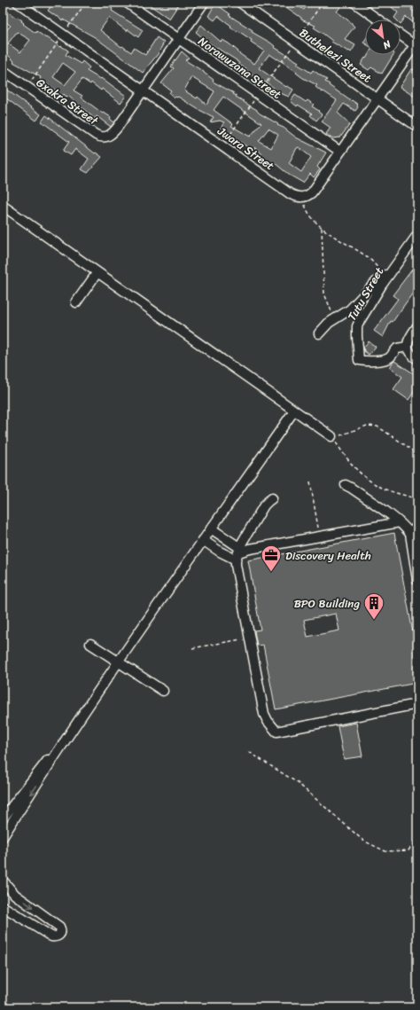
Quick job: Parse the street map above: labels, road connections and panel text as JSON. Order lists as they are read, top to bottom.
{
  "streets": {
    "street": [
      "Buthelezi Street",
      "Norawuzana Street",
      "Gxakra Street",
      "Jwara Street",
      "Tutu Street"
    ]
  },
  "crossings": [
    ["Gxakra Street", "Jwara Street"]
  ],
  "places": {
    "office": ["Discovery Health"],
    "building": ["BPO Building"]
  },
  "north": "bottom right"
}
